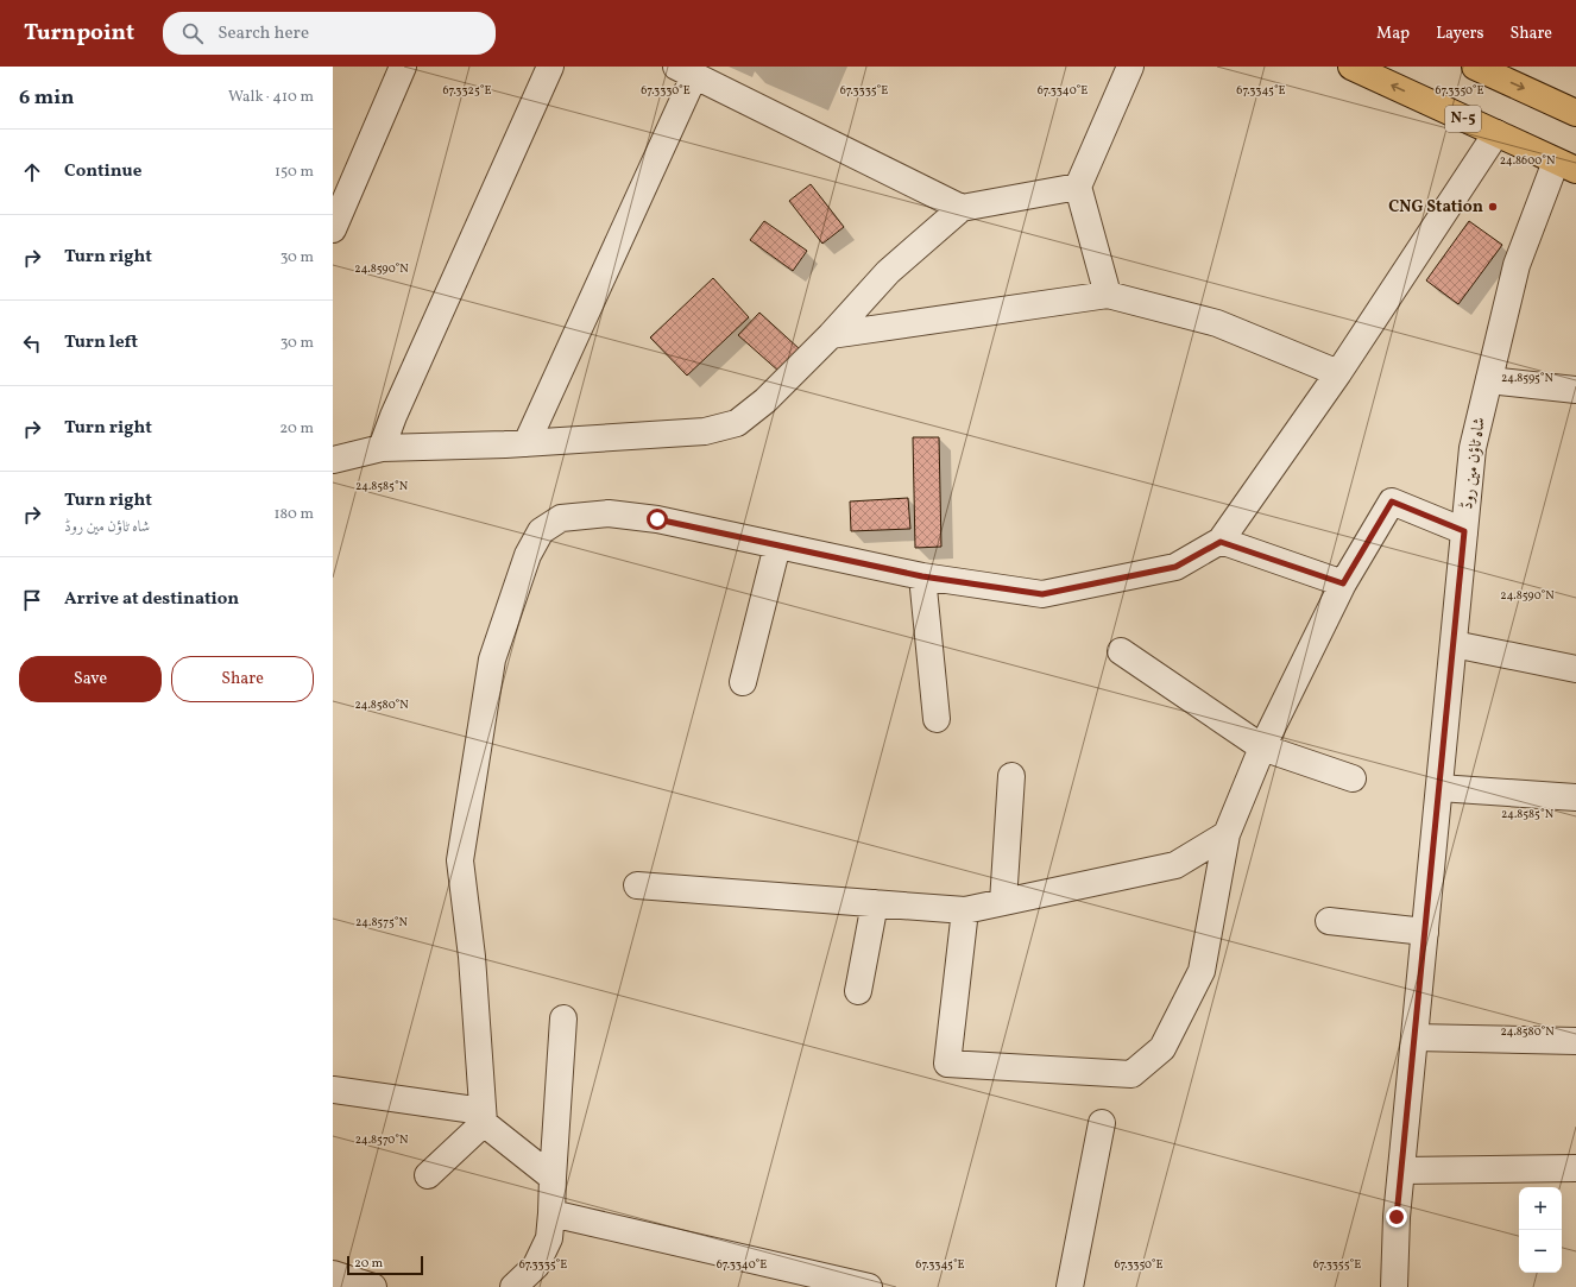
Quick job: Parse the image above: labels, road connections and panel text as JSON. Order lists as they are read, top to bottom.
{
  "streets": {
    "highway": ["N-5"],
    "street": ["شاہ ٹاؤن مین روڈ"]
  },
  "crossings": [
    ["N-5", "شاہ ٹاؤن مین روڈ"]
  ],
  "places": ["CNG Station"],
  "scale_bar": "20 m",
  "page": {
    "header": "Turnpoint",
    "search": "Search here",
    "nav": ["Map", "Layers", "Share"],
    "heading": ["6 min", "Walk · 410 m"],
    "list": [
      ["Continue", "150 m"],
      ["Turn right", "30 m"],
      ["Turn left", "30 m"],
      ["Turn right", "20 m"],
      ["Turn right", "شاہ ٹاؤن مین روڈ", "180 m"],
      "Arrive at destination"
    ],
    "buttons": ["Save", "Share"],
    "map_buttons": ["+", "−"],
    "scale": "20 m"
  },
  "coordinates": [
    "67.3325°E",
    "67.3330°E",
    "67.3335°E",
    "67.3340°E",
    "67.3345°E",
    "67.3350°E",
    "24.8600°N",
    "24.8590°N",
    "24.8595°N",
    "24.8585°N",
    "24.8580°N",
    "24.8575°N",
    "24.8570°N",
    "67.3355°E"
  ]
}
